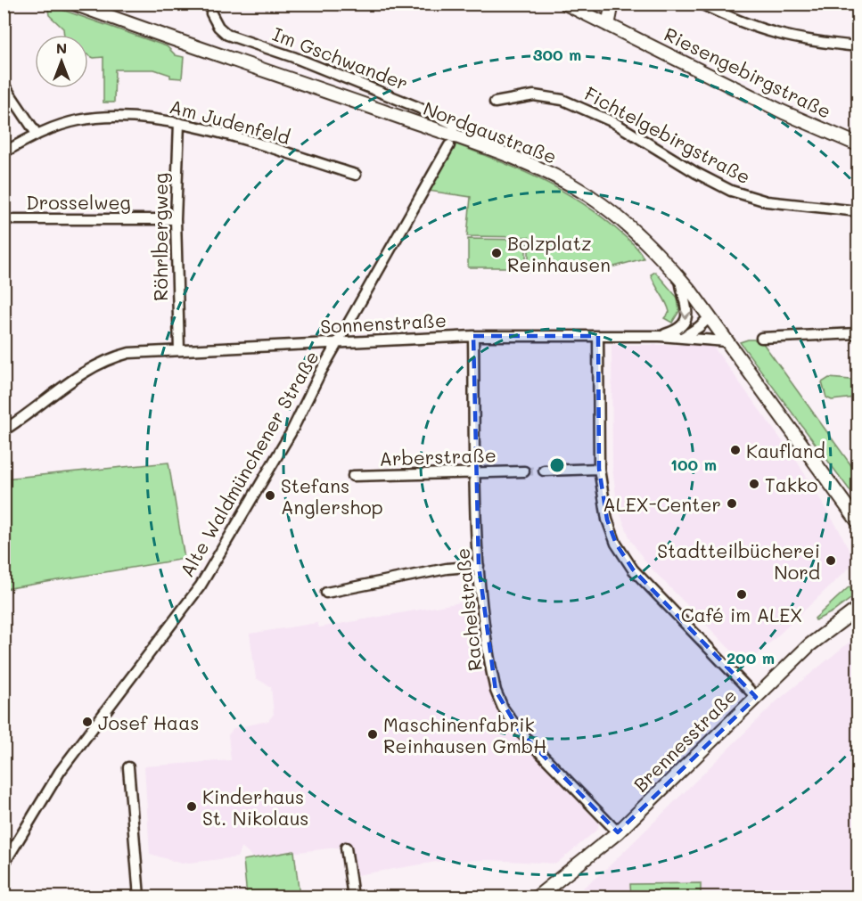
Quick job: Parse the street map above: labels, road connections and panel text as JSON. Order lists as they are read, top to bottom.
{
  "streets": {
    "main road": ["Riesengebirgstraße", "Nordgaustraße", "Brennesstraße"],
    "street": [
      "Im Gschwander",
      "Am Judenfeld",
      "Fichtelgebirgstraße",
      "Drosselweg",
      "Röhrlbergweg",
      "Sonnenstraße",
      "Arberstraße",
      "Alte Waldmünchener Straße",
      "Rachelstraße"
    ]
  },
  "crossings": [
    ["Im Gschwander", "Nordgaustraße"],
    ["Im Gschwander", "Alte Waldmünchener Straße"],
    ["Am Judenfeld", "Röhrlbergweg"],
    ["Nordgaustraße", "Sonnenstraße"],
    ["Nordgaustraße", "Alte Waldmünchener Straße"],
    ["Drosselweg", "Röhrlbergweg"],
    ["Röhrlbergweg", "Sonnenstraße"],
    ["Sonnenstraße", "Alte Waldmünchener Straße"],
    ["Sonnenstraße", "Rachelstraße"],
    ["Arberstraße", "Rachelstraße"],
    ["Rachelstraße", "Brennesstraße"]
  ],
  "places": [
    "Bolzplatz Reinhausen",
    "Kaufland",
    "Takko",
    "Stefans Anglershop",
    "ALEX-Center",
    "Stadtteilbücherei Nord",
    "Café im ALEX",
    "Josef Haas",
    "Maschinenfabrik Reinhausen GmbH",
    "Kinderhaus St. Nikolaus"
  ],
  "north": "top",
  "rings": ["300 m", "100 m", "200 m"]
}
